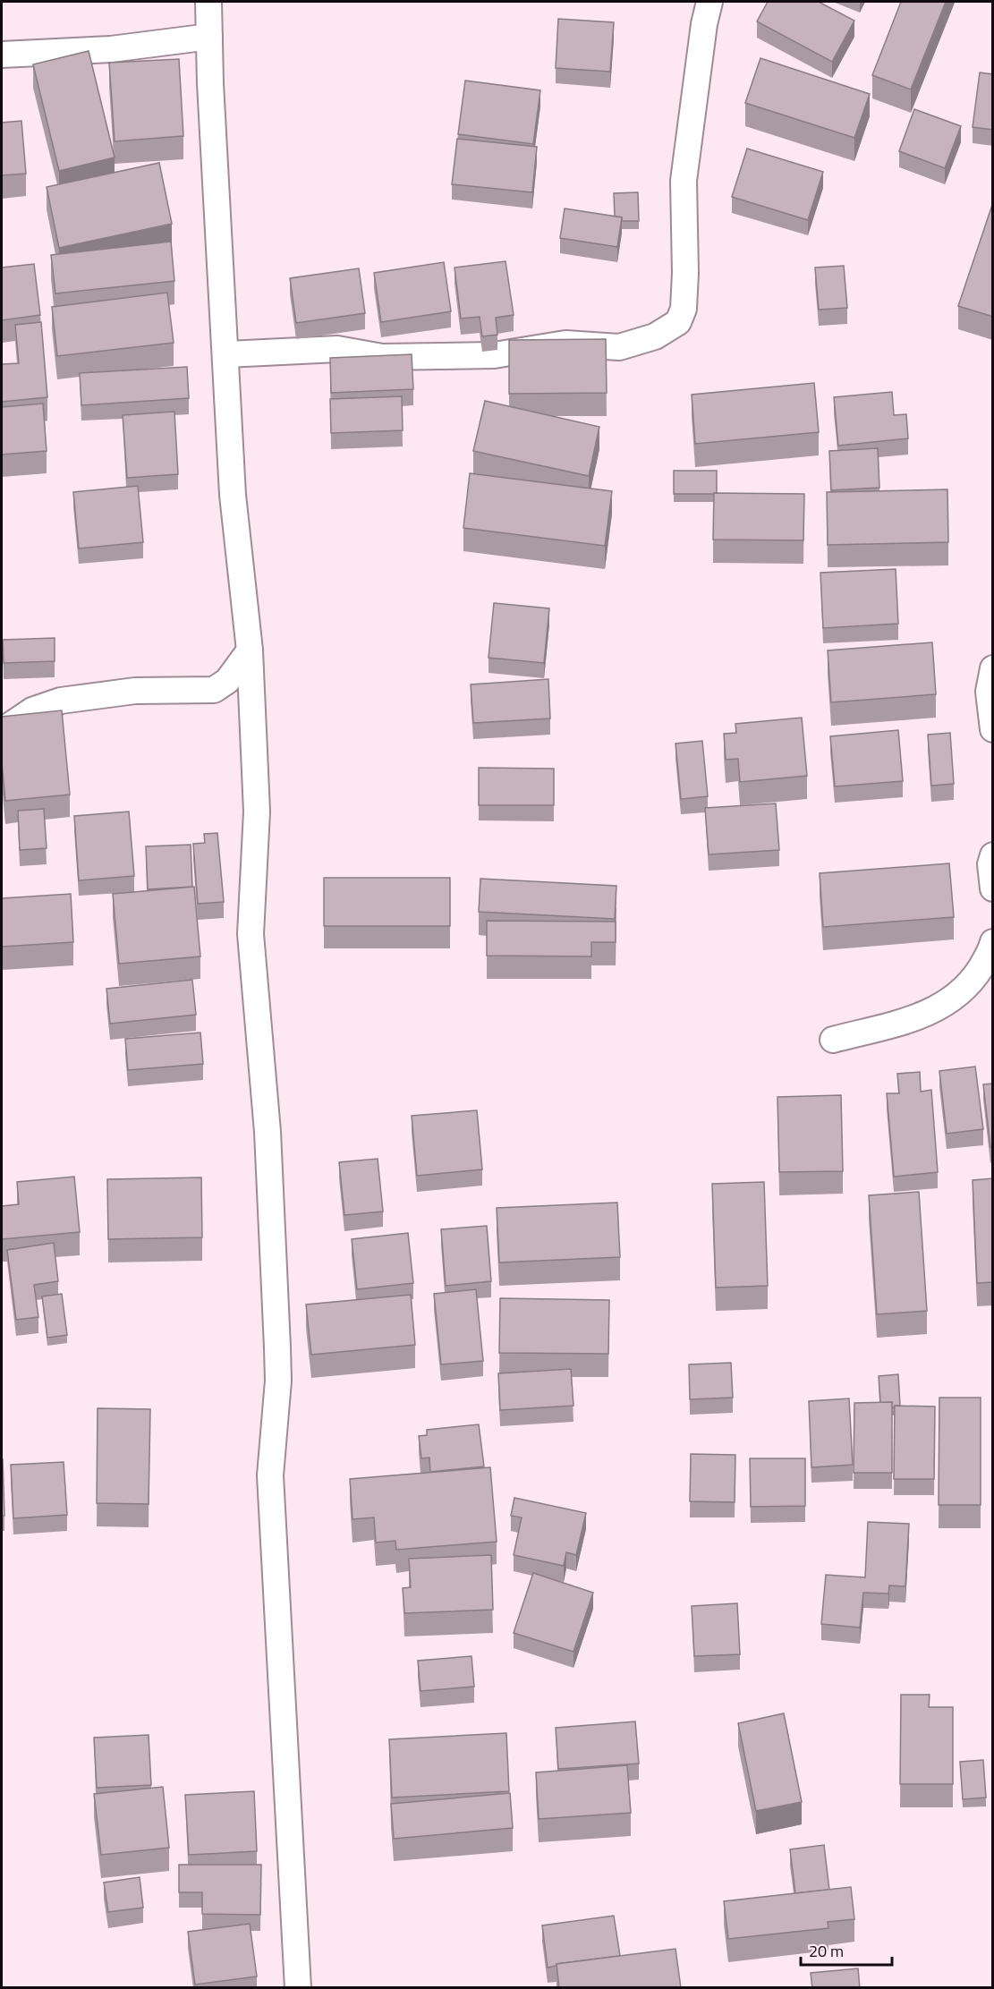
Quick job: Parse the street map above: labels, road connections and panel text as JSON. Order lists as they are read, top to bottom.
{
  "scale_bar": "20 m"
}
